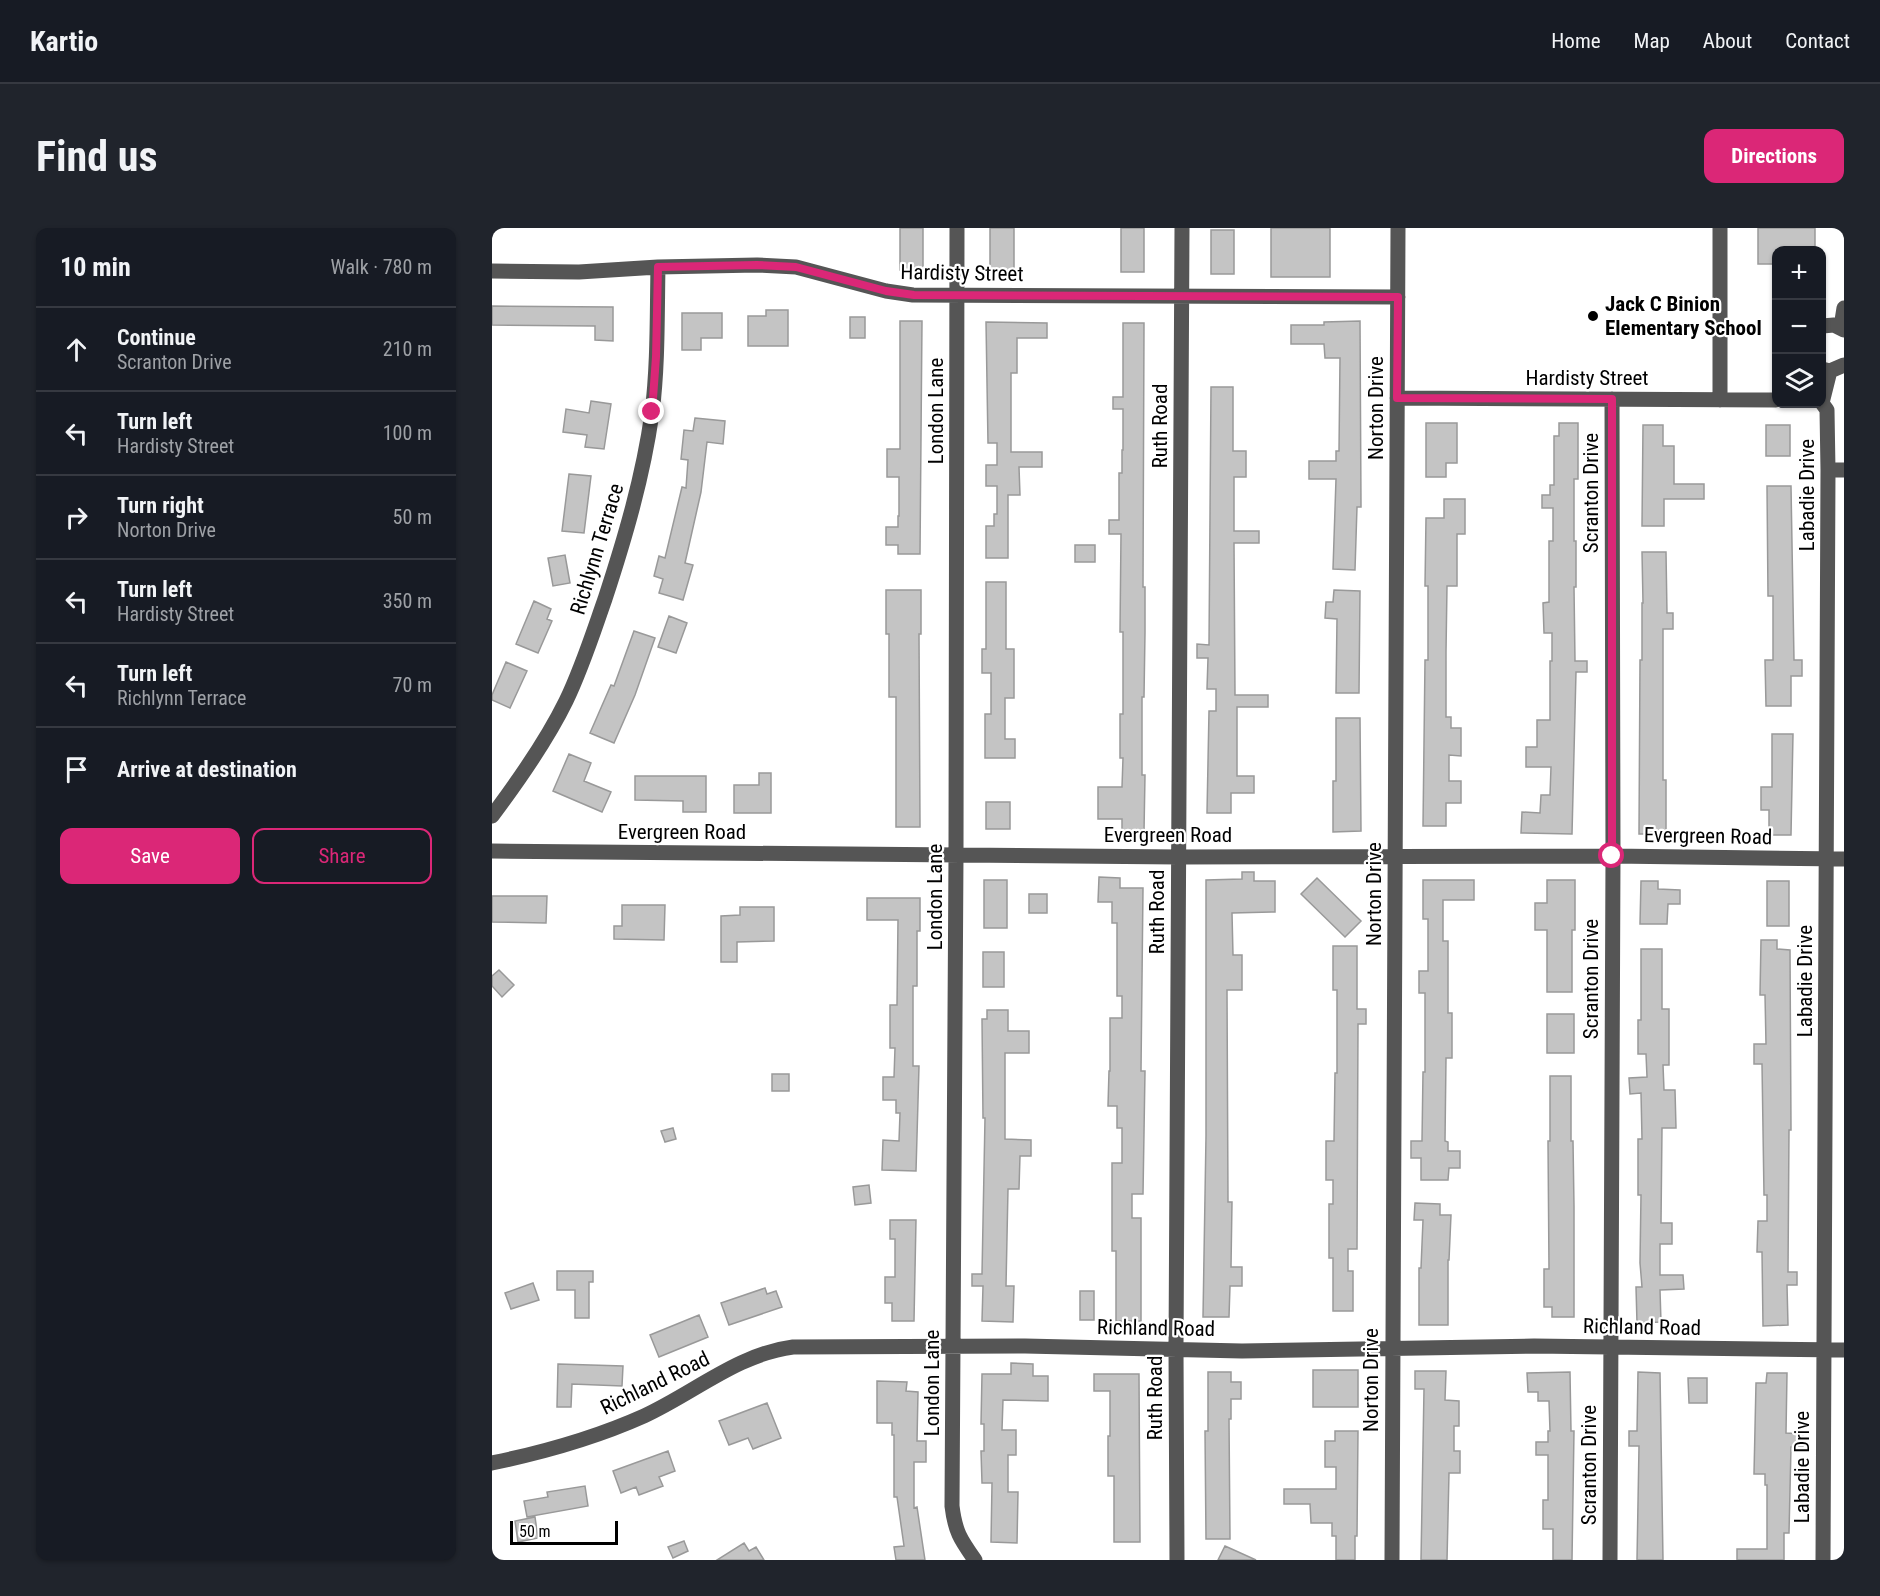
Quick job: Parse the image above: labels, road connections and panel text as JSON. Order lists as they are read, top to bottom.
{
  "streets": {
    "street": [
      "Hardisty Street",
      "Norton Drive",
      "London Lane",
      "Ruth Road",
      "Scranton Drive",
      "Labadie Drive",
      "Richlynn Terrace",
      "Evergreen Road",
      "Richland Road"
    ]
  },
  "crossings": [
    ["Hardisty Street", "Norton Drive"],
    ["Hardisty Street", "London Lane"],
    ["Hardisty Street", "Ruth Road"],
    ["Hardisty Street", "Scranton Drive"],
    ["Hardisty Street", "Richlynn Terrace"],
    ["Norton Drive", "Evergreen Road"],
    ["Norton Drive", "Richland Road"],
    ["London Lane", "Evergreen Road"],
    ["London Lane", "Richland Road"],
    ["Ruth Road", "Evergreen Road"],
    ["Ruth Road", "Richland Road"],
    ["Scranton Drive", "Evergreen Road"],
    ["Scranton Drive", "Richland Road"],
    ["Labadie Drive", "Evergreen Road"],
    ["Labadie Drive", "Richland Road"]
  ],
  "places": ["Jack C Binion Elementary School"],
  "scale_bar": "50 m",
  "page": {
    "header": "Kartio",
    "nav": [
      "Home",
      "Map",
      "About",
      "Contact"
    ],
    "buttons": [
      "Directions",
      ["Save", "Share"]
    ],
    "title": "Find us",
    "heading": ["10 min", "Walk · 780 m"],
    "map_buttons": ["+", "−"],
    "list": [
      ["Continue", "Scranton Drive", "210 m"],
      ["Turn left", "Hardisty Street", "100 m"],
      ["Turn right", "Norton Drive", "50 m"],
      ["Turn left", "Hardisty Street", "350 m"],
      ["Turn left", "Richlynn Terrace", "70 m"],
      "Arrive at destination"
    ],
    "scale": "50 m"
  }
}
